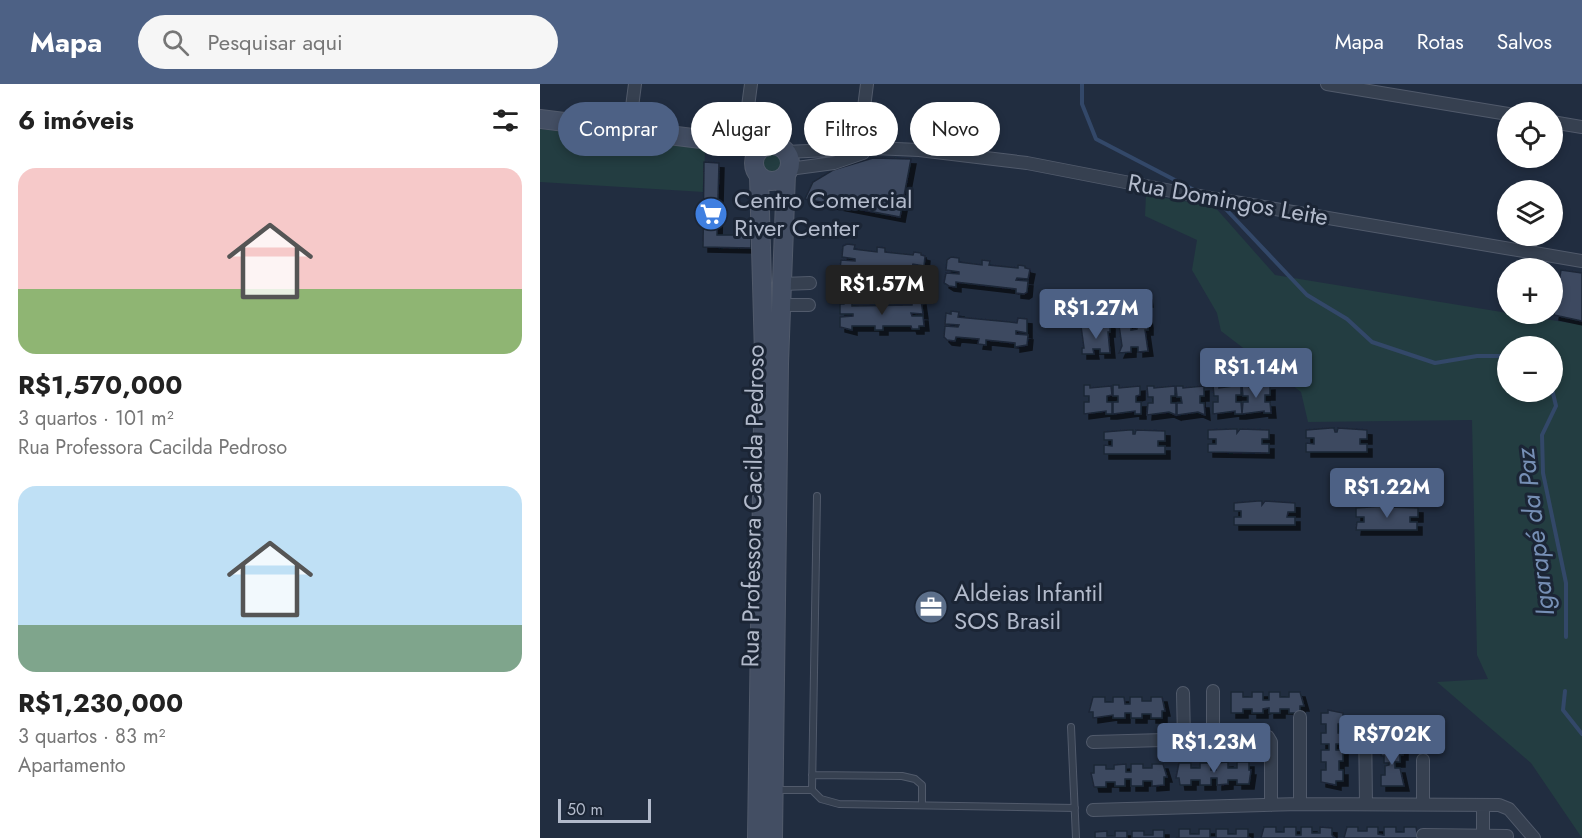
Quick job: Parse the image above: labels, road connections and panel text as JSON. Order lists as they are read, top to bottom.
{
  "streets": {
    "street": ["Rua Domingos Leite", "Rua Professora Cacilda Pedroso"]
  },
  "crossings": [
    ["Rua Domingos Leite", "Rua Professora Cacilda Pedroso"]
  ],
  "water": ["Igarapé da Paz"],
  "places": {
    "supermarket": ["Centro Comercial River Center"],
    "office": ["Aldeias Infantil SOS Brasil"]
  },
  "scale_bar": "50 m",
  "page": {
    "header": "Mapa",
    "search": "Pesquisar aqui",
    "nav": ["Mapa", "Rotas", "Salvos"],
    "heading": "6 imóveis",
    "map_buttons": ["+", "−"],
    "chip": [
      "Comprar",
      "Alugar",
      "Filtros",
      "Novo"
    ],
    "list": [
      {
        "name": "R$1,570,000",
        "note": "3 quartos · 101 m² · Rua Professora Cacilda Pedroso"
      },
      {
        "name": "R$1,230,000",
        "note": "3 quartos · 83 m² · Apartamento"
      }
    ],
    "price": [
      "R$1.57M",
      "R$1.27M",
      "R$1.14M",
      "R$1.22M",
      "R$702K",
      "R$1.23M"
    ],
    "scale": "50 m"
  }
}
